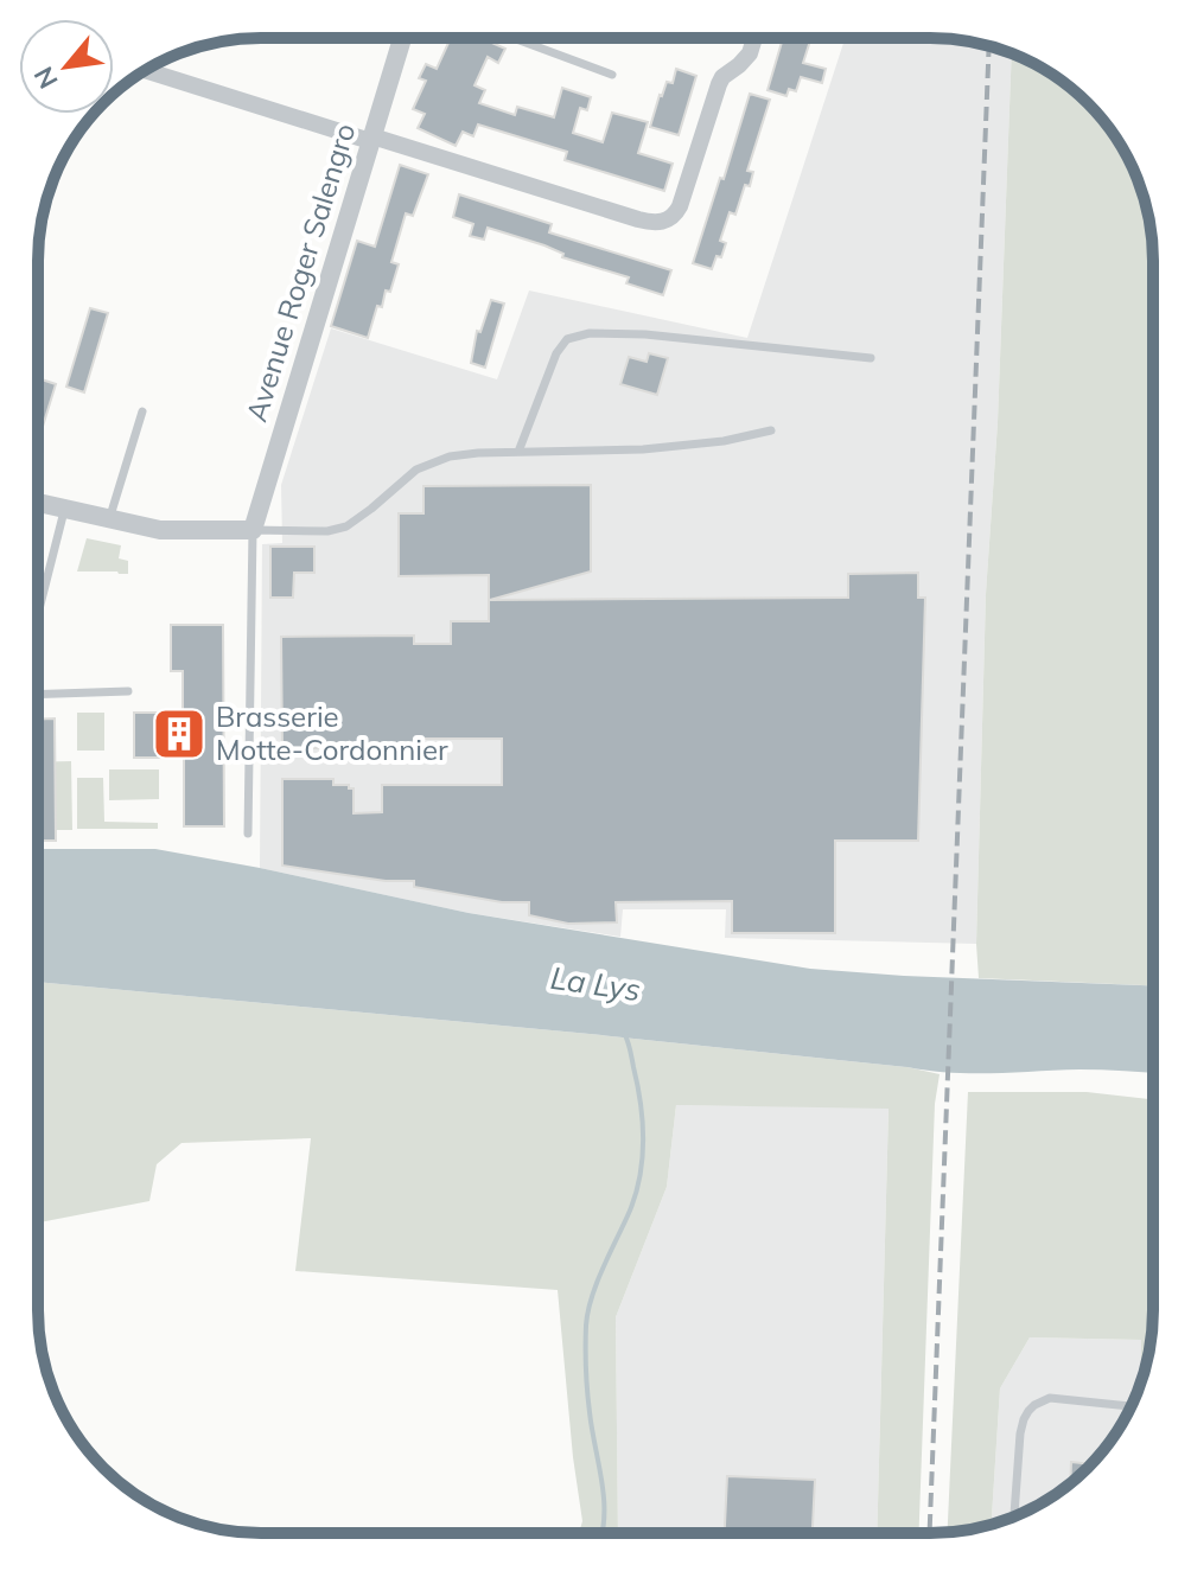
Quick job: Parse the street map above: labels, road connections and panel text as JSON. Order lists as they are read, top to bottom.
{
  "streets": {
    "street": ["Avenue Roger Salengro"]
  },
  "water": ["La Lys"],
  "places": {
    "building": ["Brasserie Motte-Cordonnier"]
  },
  "north": "bottom left"
}
